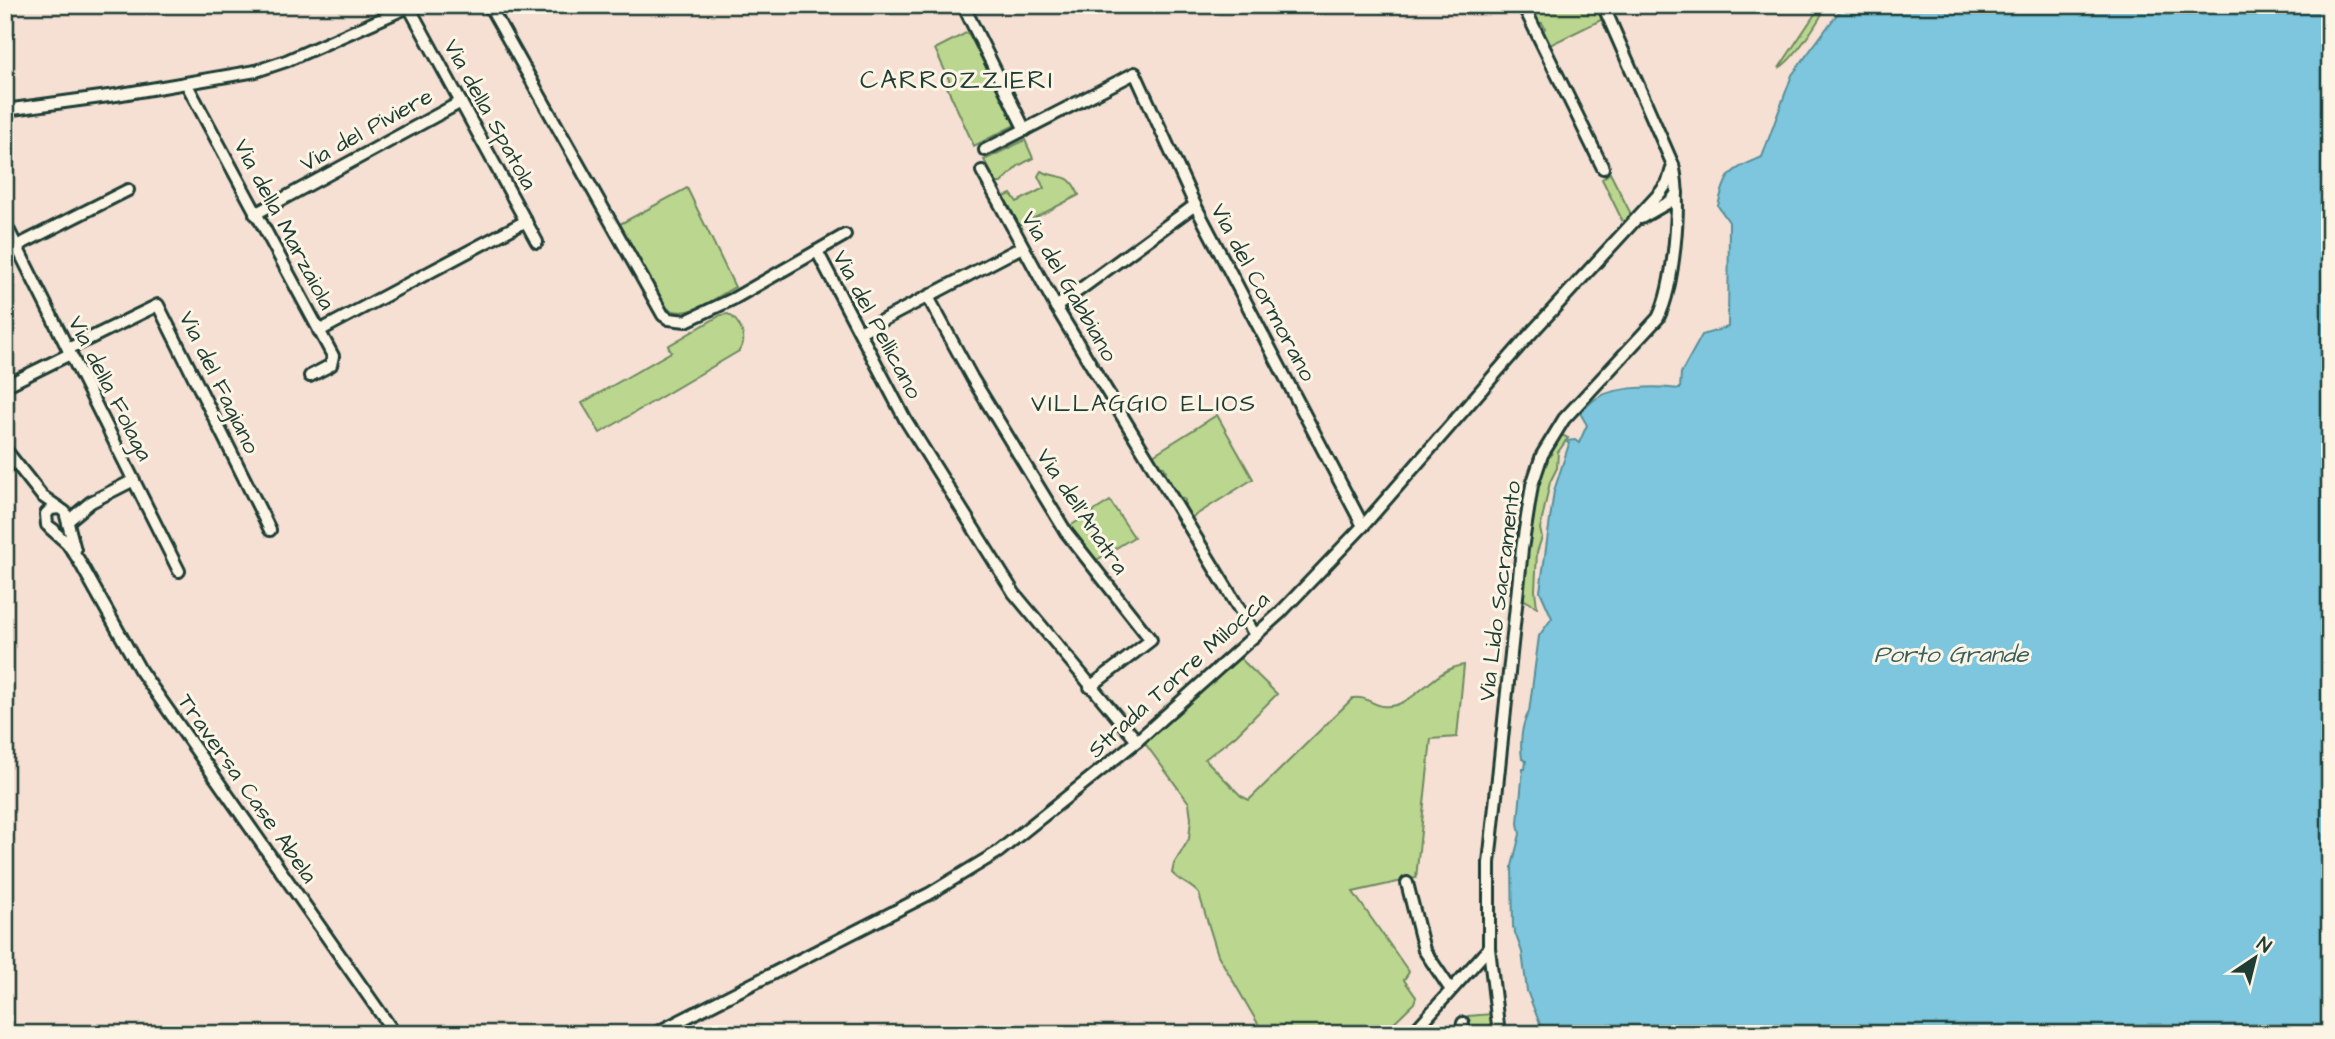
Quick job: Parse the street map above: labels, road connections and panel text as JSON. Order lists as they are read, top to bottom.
{
  "streets": {
    "street": [
      "Via della Spatola",
      "Via del Piviere",
      "Via della Marzaiola",
      "Via del Gabbiano",
      "Via del Cormorano",
      "Via del Pellicano",
      "Via del Fagiano",
      "Via della Folaga",
      "Via dell'Anatra",
      "Via Lido Sacramento",
      "Strada Torre Milocca",
      "Traversa Case Abela"
    ]
  },
  "crossings": [
    ["Via della Spatola", "Via del Piviere"],
    ["Via del Piviere", "Via della Marzaiola"],
    ["Via del Gabbiano", "Strada Torre Milocca"],
    ["Via del Cormorano", "Strada Torre Milocca"],
    ["Via del Pellicano", "Via dell'Anatra"],
    ["Via del Pellicano", "Strada Torre Milocca"],
    ["Via del Fagiano", "Via della Folaga"],
    ["Via Lido Sacramento", "Strada Torre Milocca"]
  ],
  "districts": ["CARROZZIERI", "VILLAGGIO ELIOS"],
  "water": ["Porto Grande"],
  "north": "top right"
}
